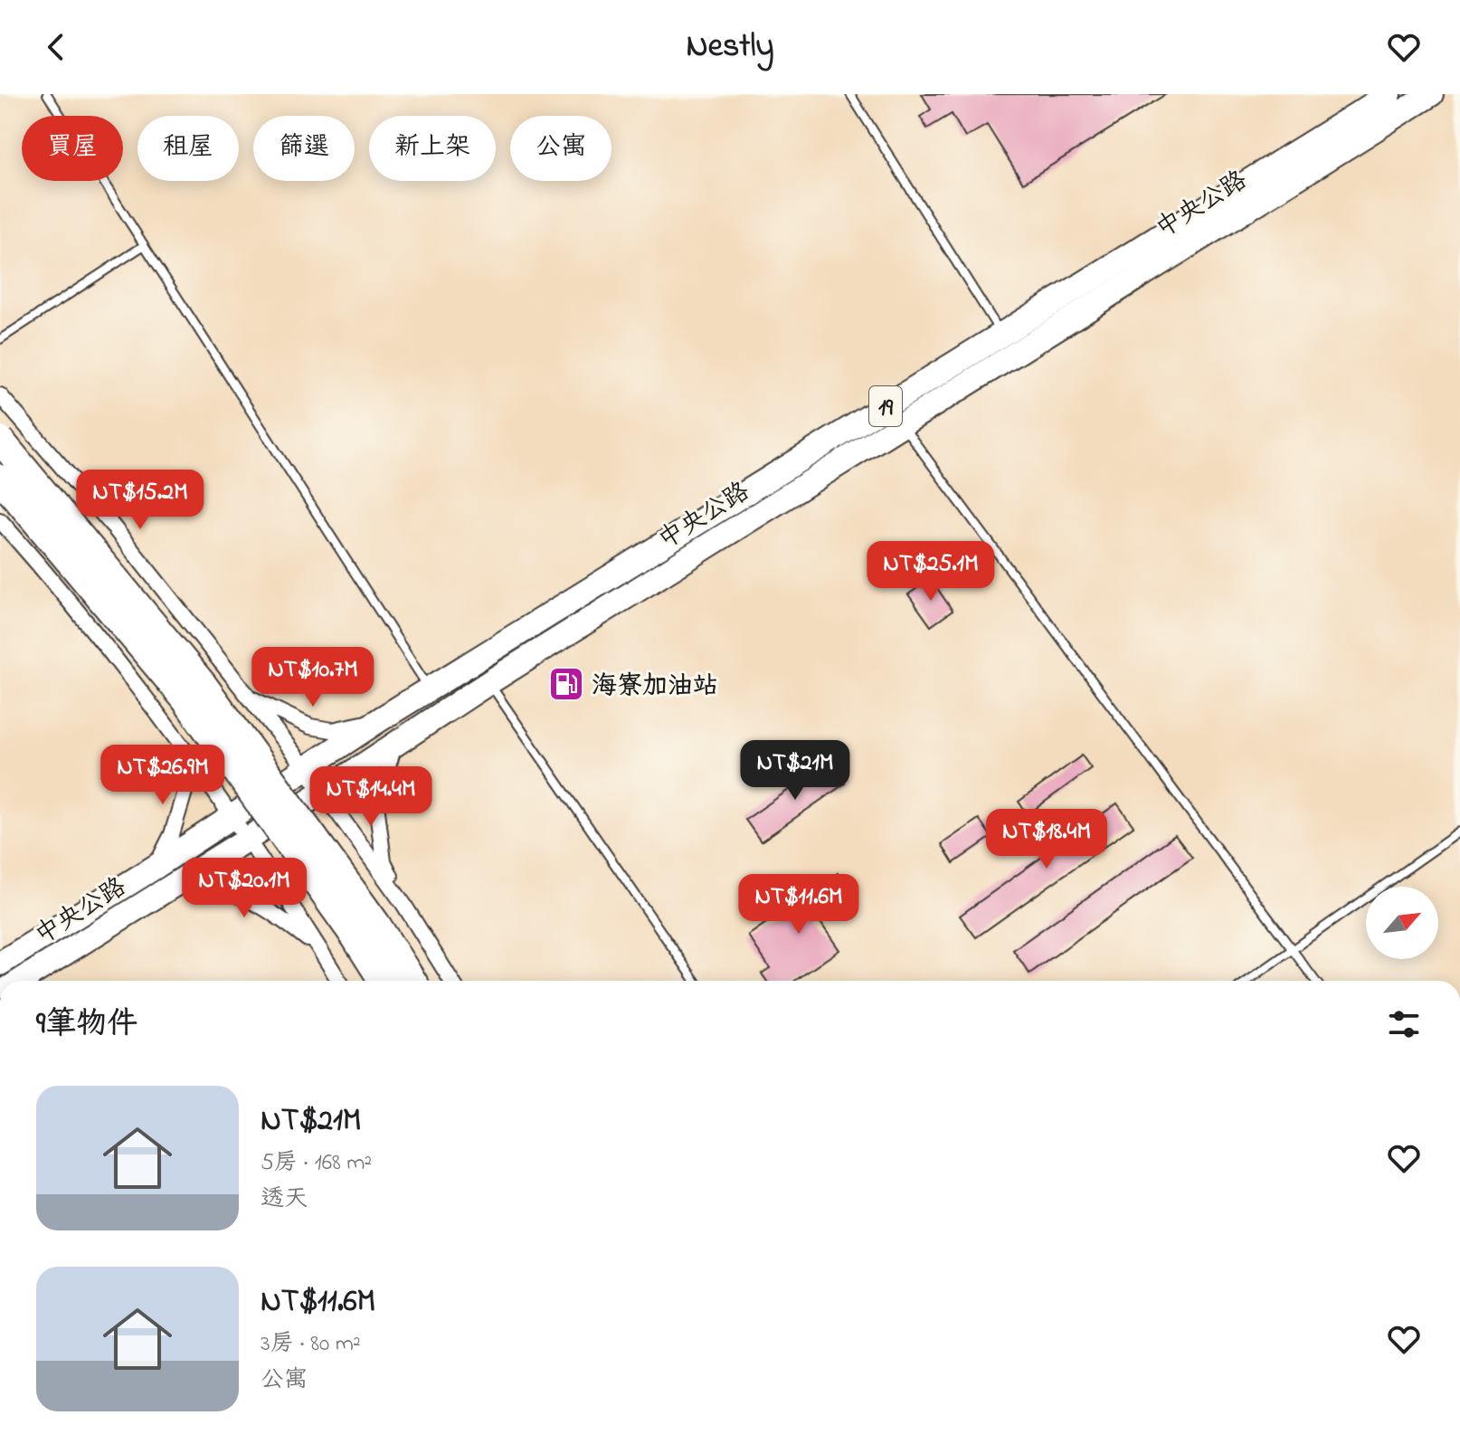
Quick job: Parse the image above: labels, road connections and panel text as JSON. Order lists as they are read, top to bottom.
{
  "streets": {
    "main road": ["中央公路", "19"]
  },
  "places": {
    "fuel station": ["海寮加油站"]
  },
  "north": "top right",
  "page": {
    "header": "Nestly",
    "chip": [
      "買屋",
      "租屋",
      "篩選",
      "新上架",
      "公寓"
    ],
    "price": [
      "NT$15.2M",
      "NT$25.1M",
      "NT$10.7M",
      "NT$21M",
      "NT$26.9M",
      "NT$14.4M",
      "NT$18.4M",
      "NT$20.1M",
      "NT$11.6M"
    ],
    "heading": "9筆物件",
    "list": [
      {
        "name": "NT$21M",
        "note": "5房 · 168 m² · 透天"
      },
      {
        "name": "NT$11.6M",
        "note": "3房 · 80 m² · 公寓"
      }
    ]
  }
}
